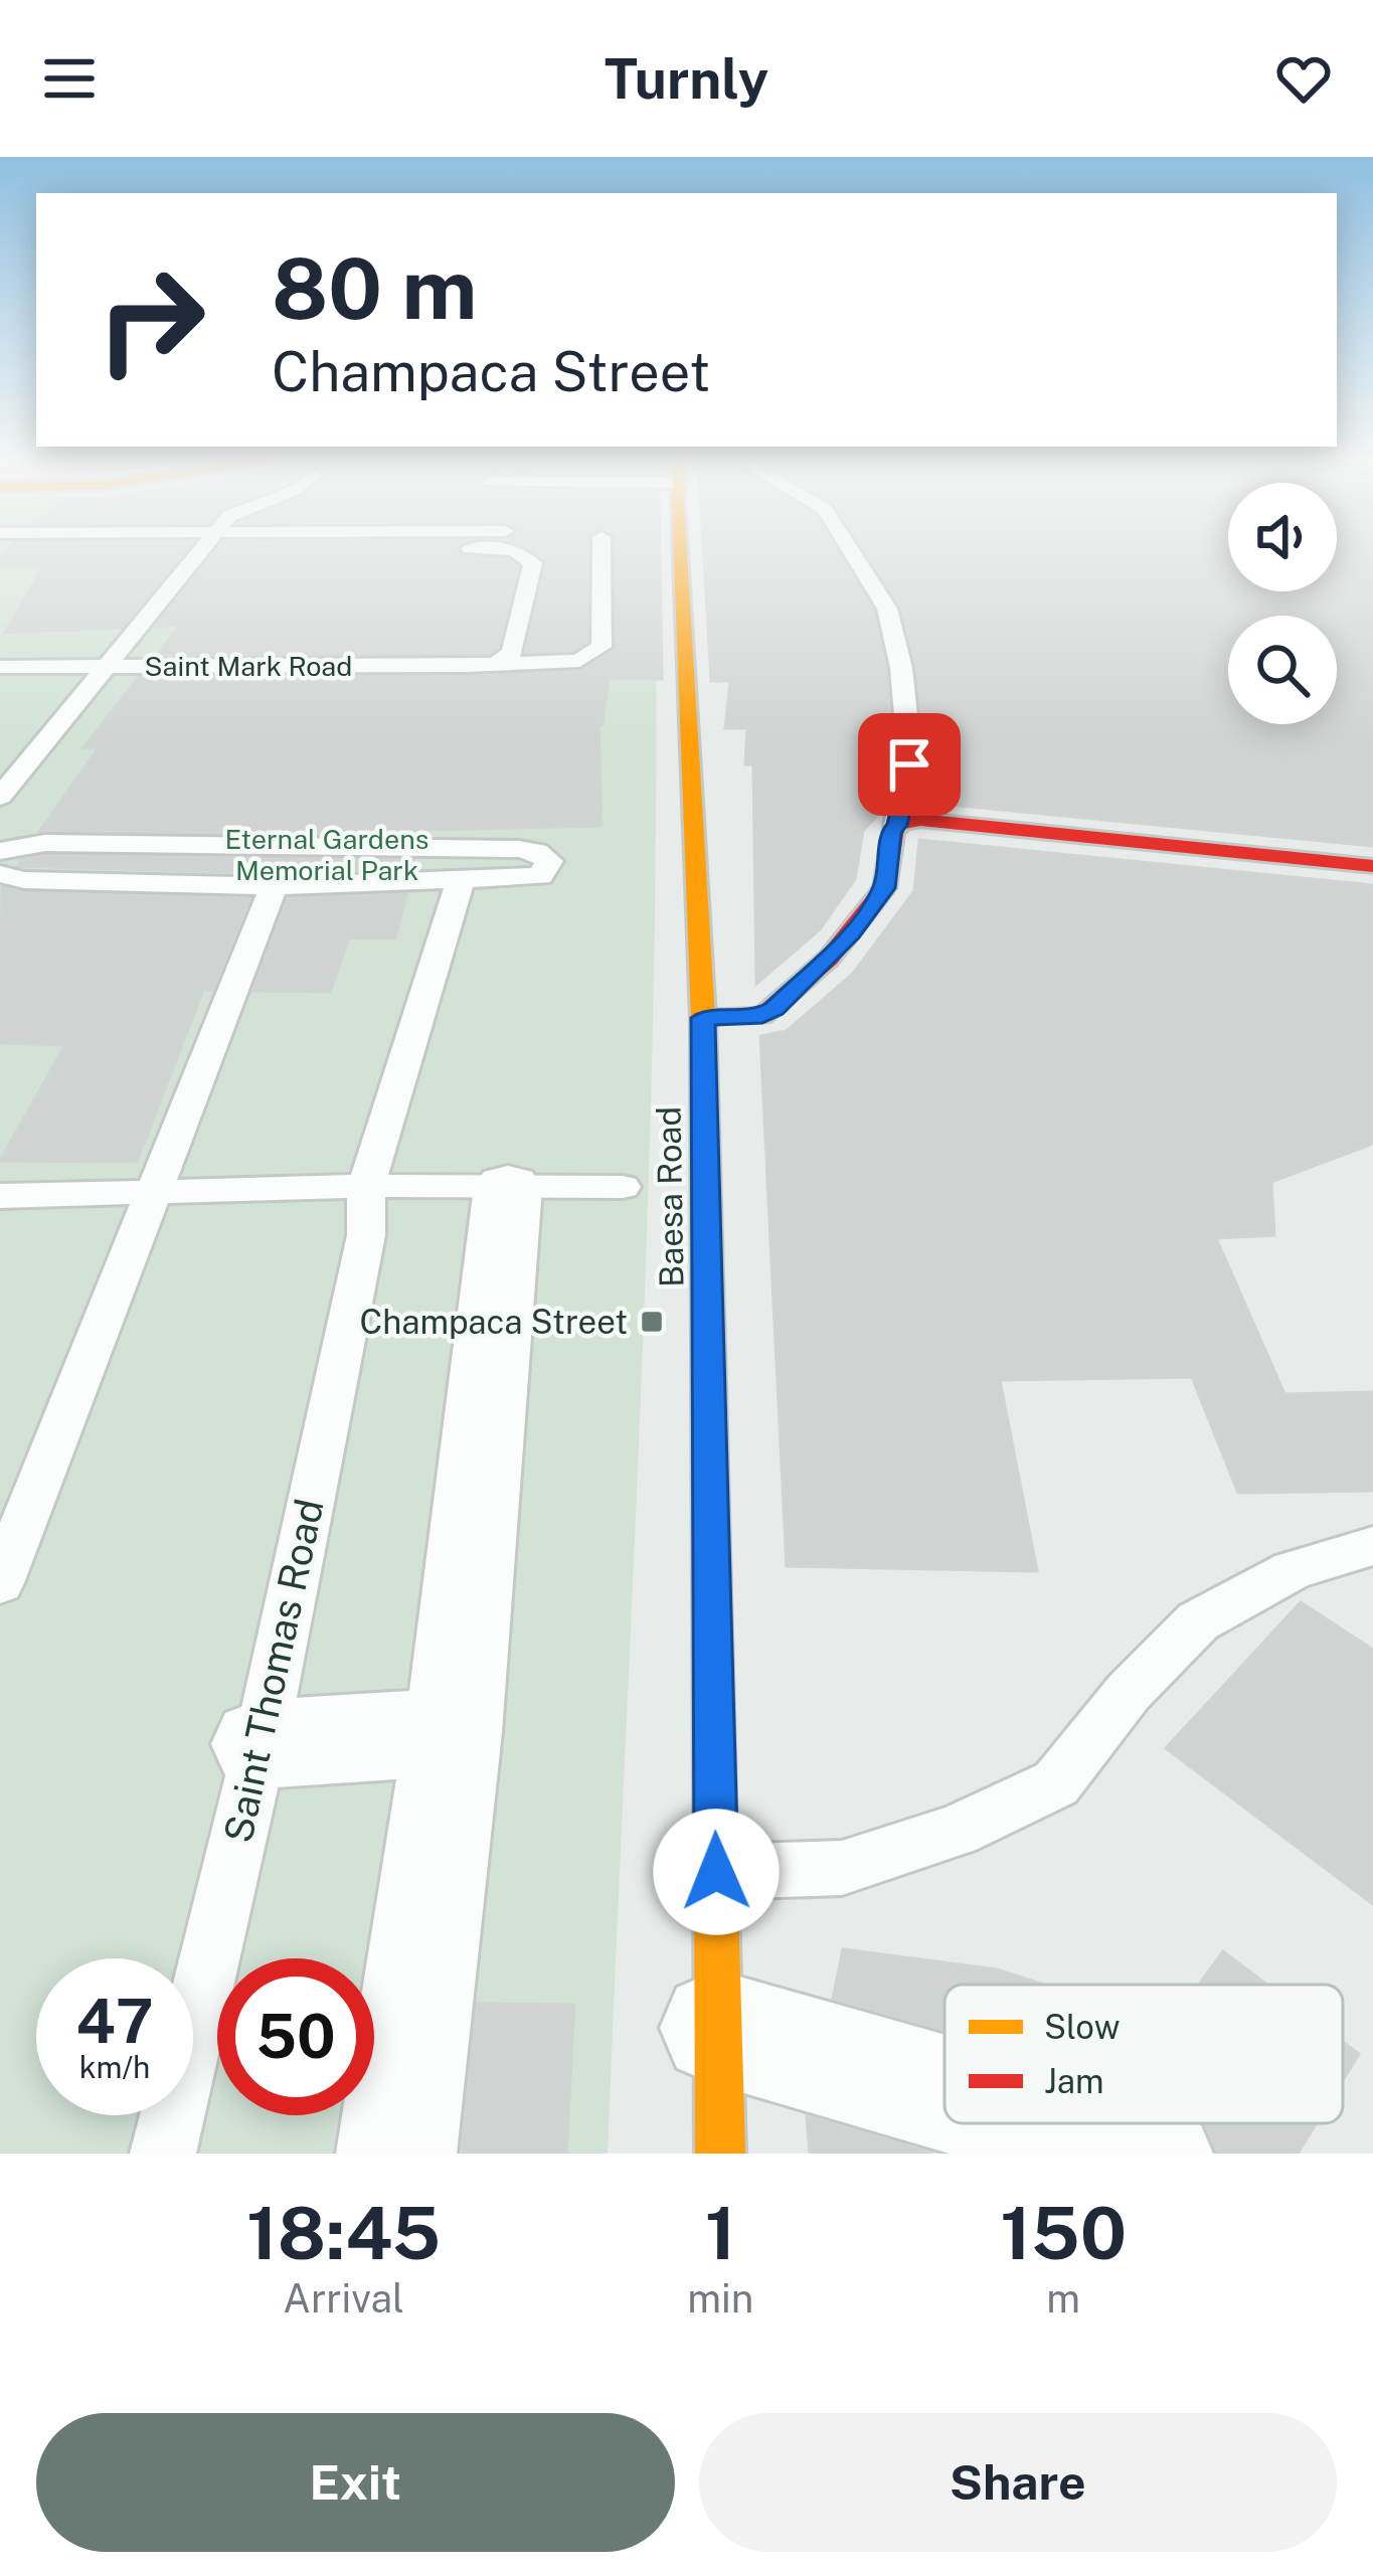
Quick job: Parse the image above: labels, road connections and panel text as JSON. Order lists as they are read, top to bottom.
{
  "streets": {
    "main road": ["Baesa Road"],
    "lane": ["Saint Mark Road", "Saint Thomas Road"]
  },
  "parks": ["Eternal Gardens Memorial Park"],
  "places": {
    "transit": ["Champaca Street"]
  },
  "legend": ["Slow", "Jam"],
  "page": {
    "header": "Turnly",
    "turn": ["80 m", "Champaca Street"],
    "speed": "47 km/h",
    "limit": "50",
    "eta": [
      "18:45",
      "Arrival",
      "1",
      "min",
      "150",
      "m"
    ],
    "buttons": ["Exit", "Share"]
  }
}
